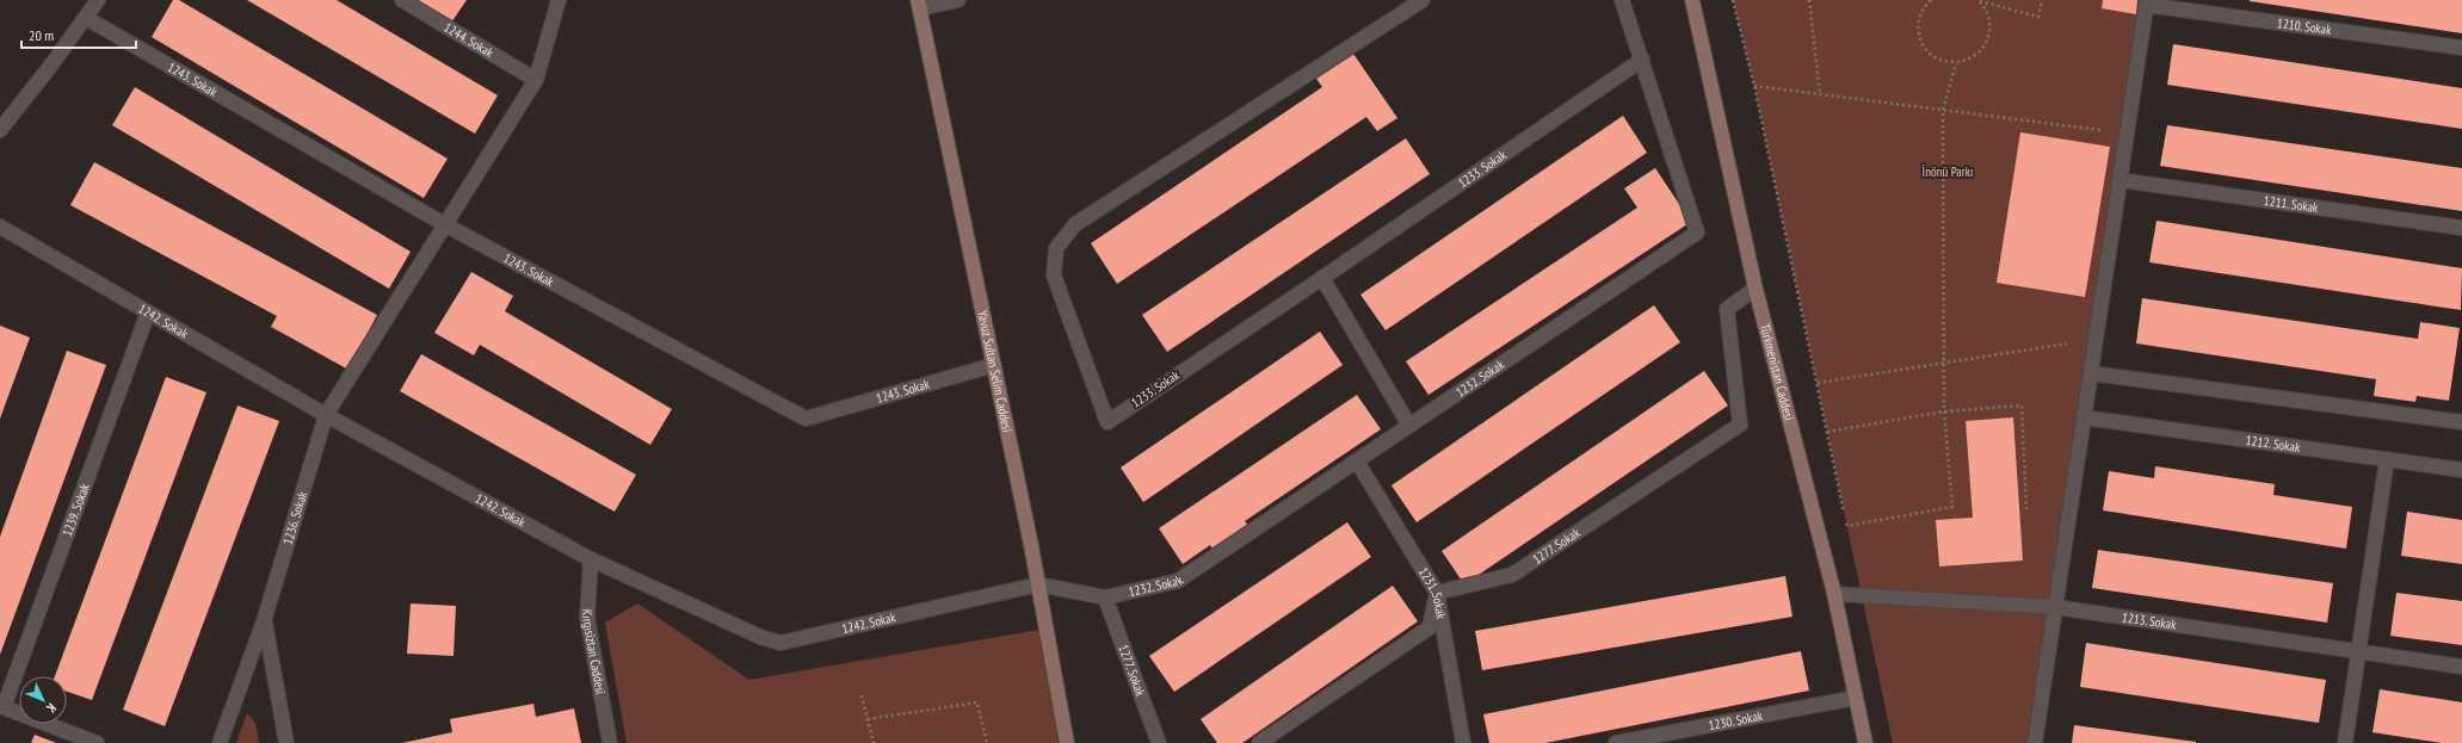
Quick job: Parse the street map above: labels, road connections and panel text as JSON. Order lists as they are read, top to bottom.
{
  "streets": {
    "main road": ["Yavuz Sultan Selim Caddesi", "Türkmenistan Caddesi"],
    "street": [
      "1210. Sokak",
      "1244. Sokak",
      "1243. Sokak",
      "1233. Sokak",
      "1211. Sokak",
      "1242. Sokak",
      "1232. Sokak",
      "1212. Sokak",
      "1239. Sokak",
      "1236. Sokak",
      "1277. Sokak",
      "1231. Sokak",
      "1213. Sokak",
      "Kırgısiztan Caddesi",
      "1230. Sokak"
    ]
  },
  "crossings": [
    ["1244. Sokak", "1236. Sokak"],
    ["1243. Sokak", "Yavuz Sultan Selim Caddesi"],
    ["1243. Sokak", "1236. Sokak"],
    ["1233. Sokak", "1232. Sokak"],
    ["1242. Sokak", "Yavuz Sultan Selim Caddesi"],
    ["1242. Sokak", "1232. Sokak"],
    ["1242. Sokak", "1239. Sokak"],
    ["1242. Sokak", "1236. Sokak"],
    ["1242. Sokak", "Kırgısiztan Caddesi"],
    ["Yavuz Sultan Selim Caddesi", "1232. Sokak"],
    ["Türkmenistan Caddesi", "1277. Sokak"],
    ["Türkmenistan Caddesi", "1213. Sokak"],
    ["Türkmenistan Caddesi", "1230. Sokak"],
    ["1232. Sokak", "1277. Sokak"],
    ["1232. Sokak", "1231. Sokak"],
    ["1277. Sokak", "1231. Sokak"]
  ],
  "parks": ["İnönü Parkı"],
  "scale_bar": "20 m",
  "north": "bottom right"
}
